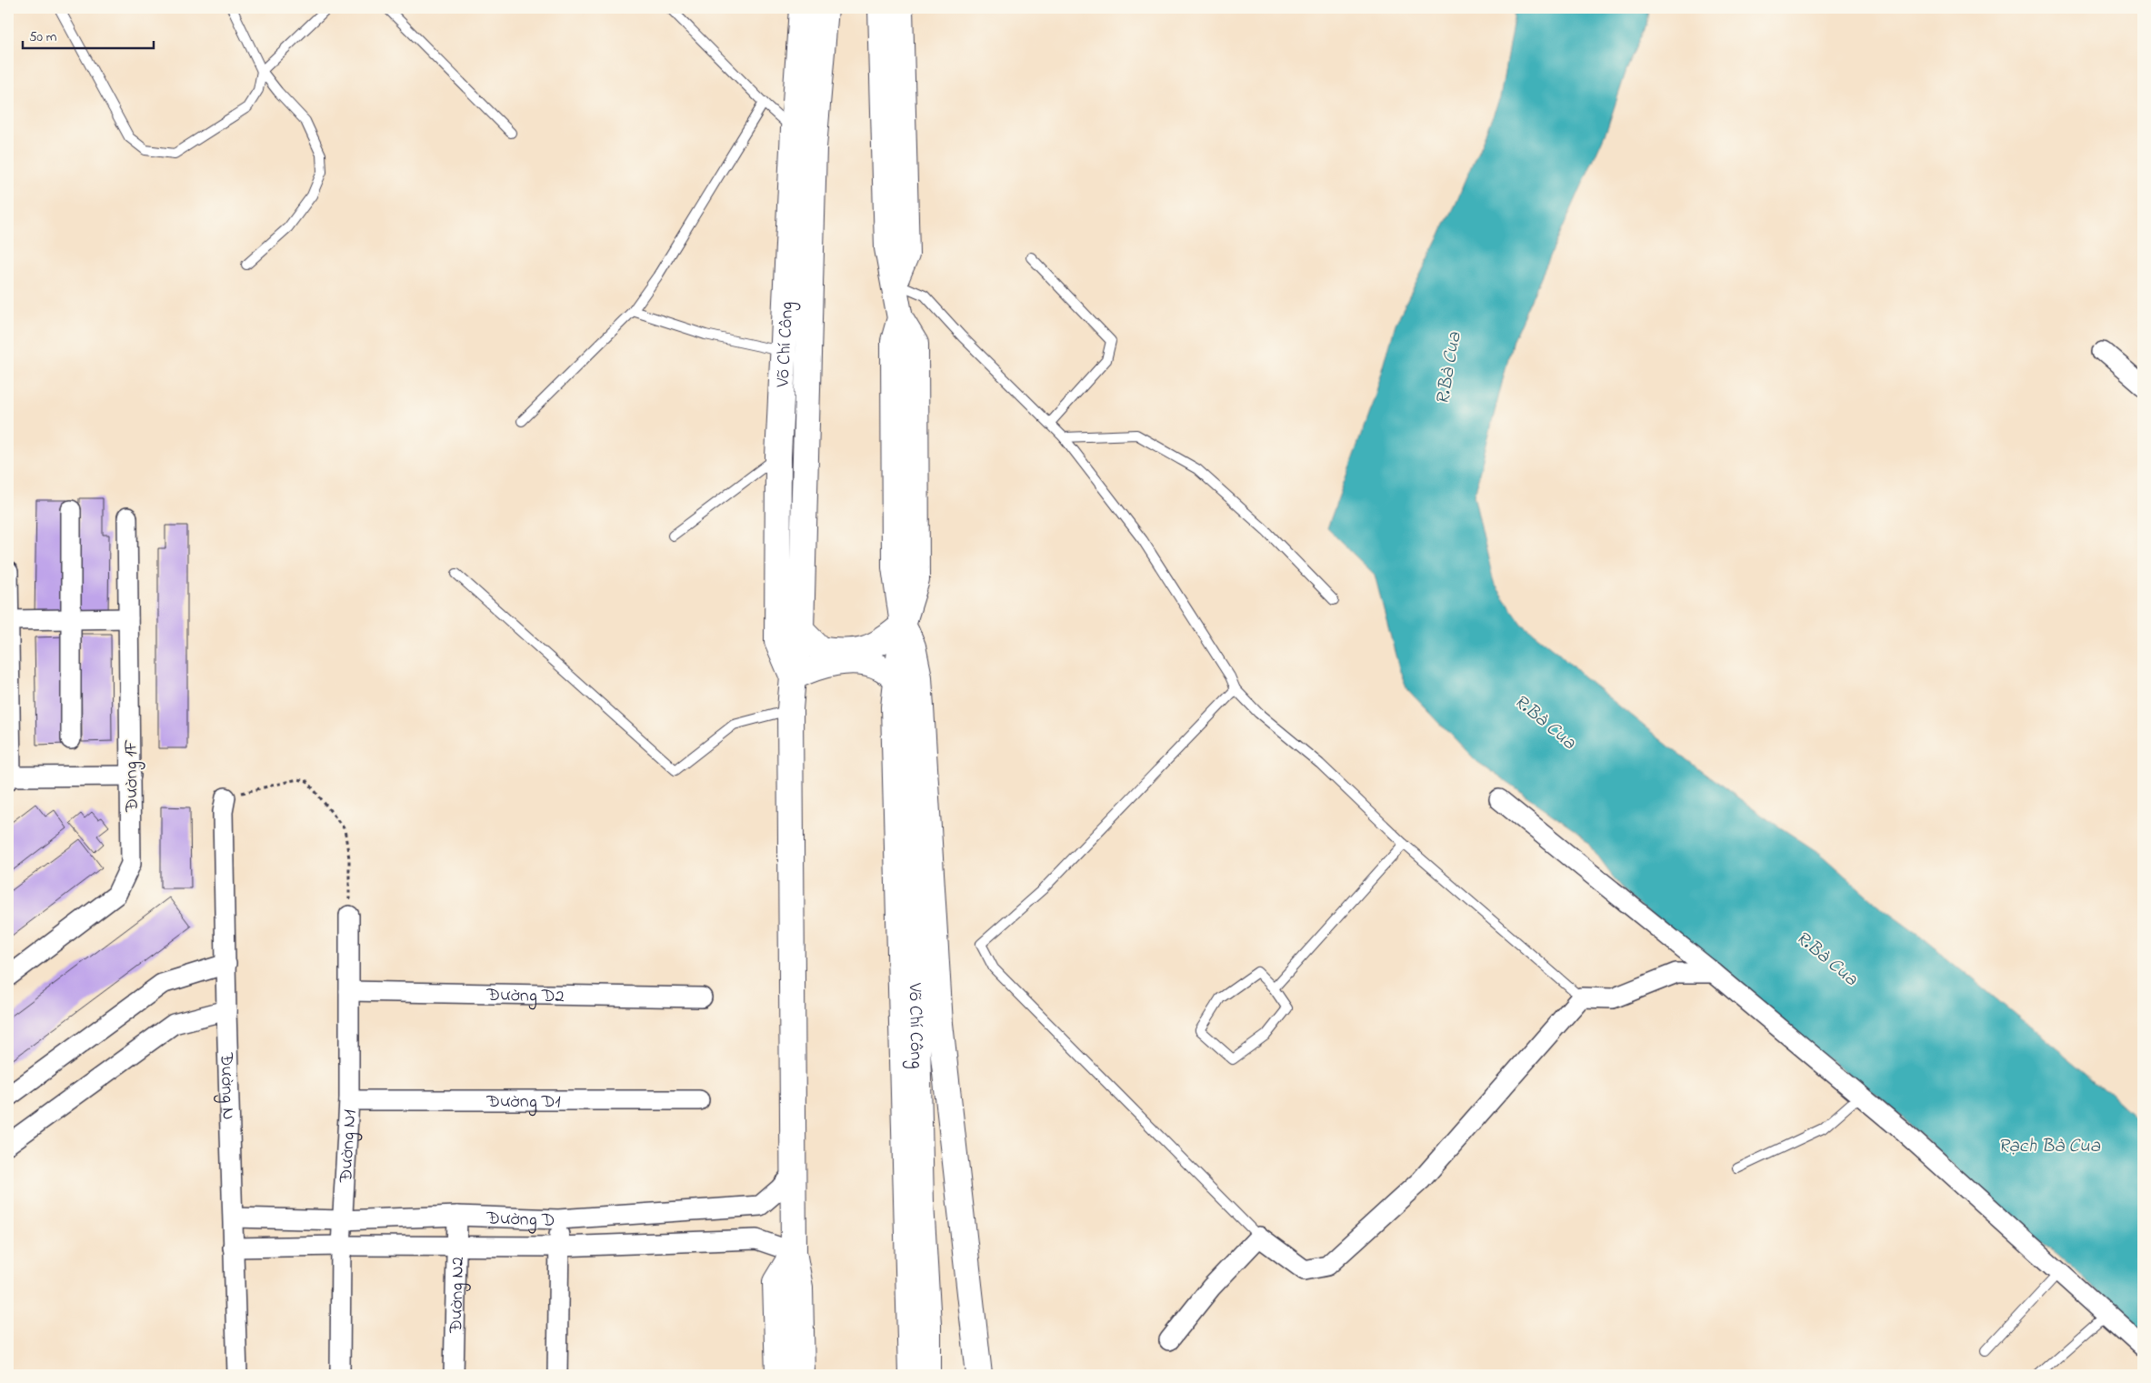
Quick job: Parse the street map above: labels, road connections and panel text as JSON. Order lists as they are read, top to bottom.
{
  "streets": {
    "main road": ["Võ Chí Công"],
    "street": [
      "Đường 1F",
      "Đường D2",
      "Đường N",
      "Đường D1",
      "Đường N1",
      "Đường D",
      "Đường N2"
    ]
  },
  "crossings": [
    ["Võ Chí Công", "Đường D"],
    ["Đường D2", "Đường N1"],
    ["Đường N", "Đường D"],
    ["Đường D1", "Đường N1"],
    ["Đường N1", "Đường D"],
    ["Đường D", "Đường N2"]
  ],
  "water": ["R.Bà Cua", "Rạch Bà Cua"],
  "scale_bar": "50 m"
}
